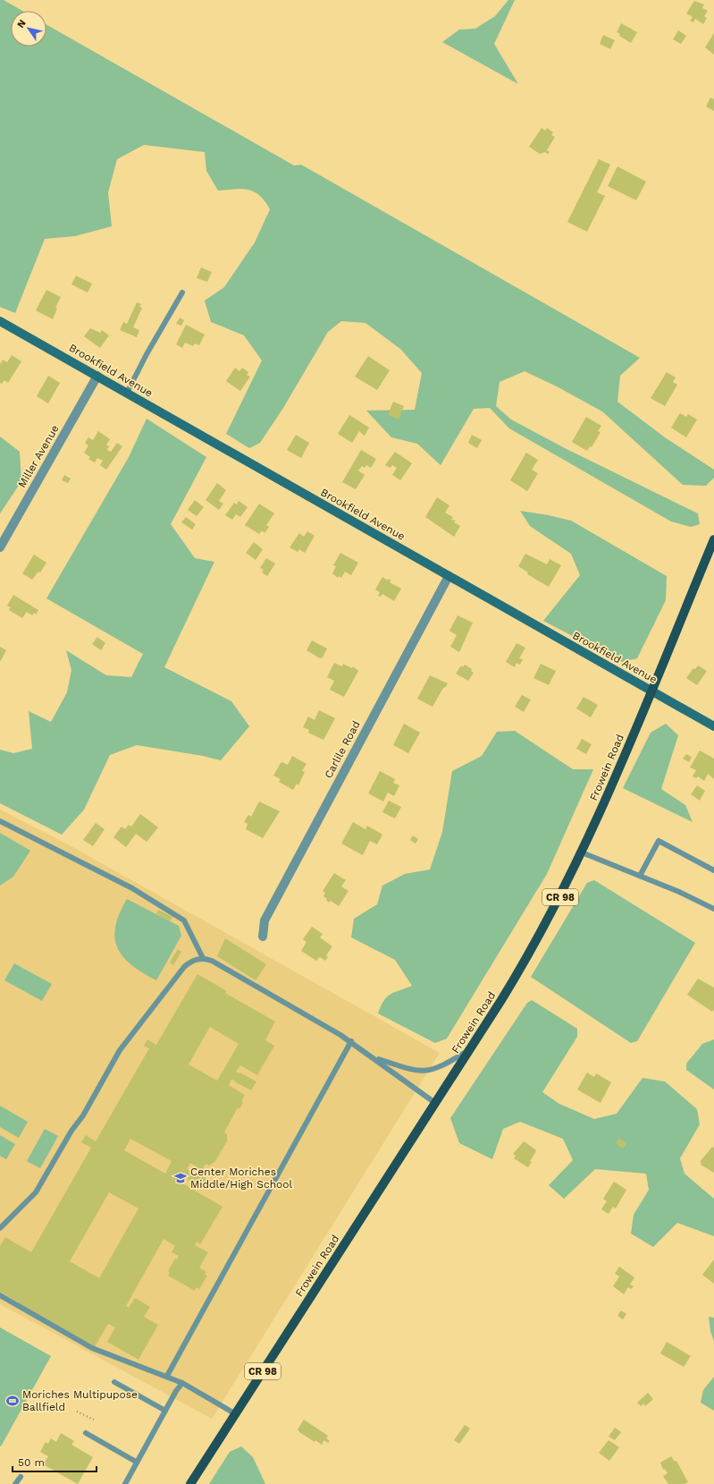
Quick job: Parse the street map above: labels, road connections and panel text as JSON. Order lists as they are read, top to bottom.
{
  "streets": {
    "main road": ["Brookfield Avenue", "Frowein Road", "CR 98"],
    "street": ["Miller Avenue", "Carlile Road"]
  },
  "crossings": [
    ["Brookfield Avenue", "Miller Avenue"],
    ["Brookfield Avenue", "Carlile Road"],
    ["Brookfield Avenue", "Frowein Road"]
  ],
  "places": {
    "school or university": ["Center Moriches Middle/High School"],
    "sports": ["Moriches Multipupose Ballfield"]
  },
  "scale_bar": "50 m",
  "north": "top left"
}
